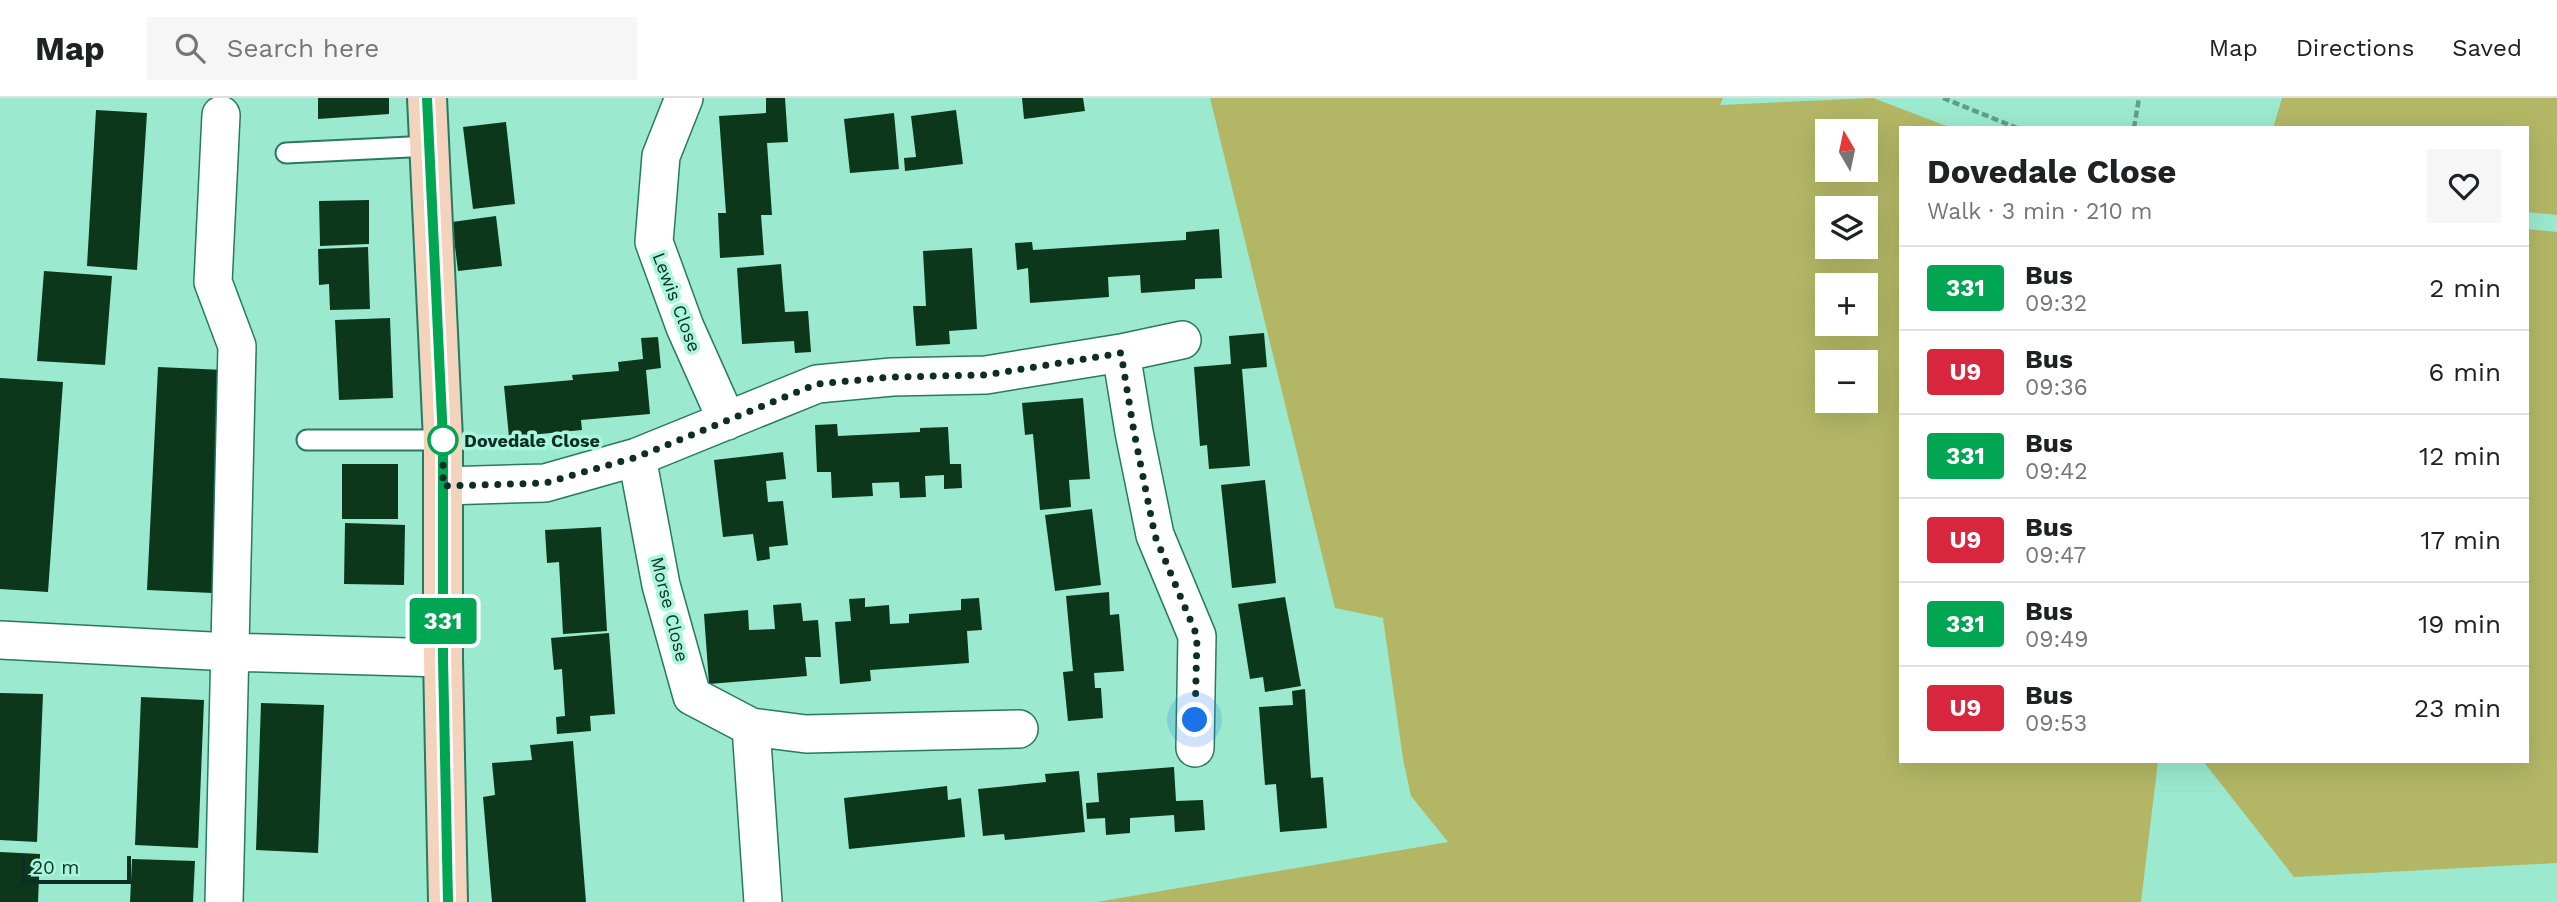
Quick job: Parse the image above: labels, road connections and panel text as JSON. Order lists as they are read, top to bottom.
{
  "streets": {
    "street": ["Lewis Close", "Morse Close"]
  },
  "places": ["Dovedale Close"],
  "lines": ["bus line 331"],
  "scale_bar": "20 m",
  "north": "top",
  "page": {
    "header": "Map",
    "search": "Search here",
    "nav": ["Map", "Directions", "Saved"],
    "on_map": "331",
    "map_buttons": ["+", "−"],
    "heading": ["Dovedale Close", "Walk · 3 min · 210 m"],
    "list": [
      {
        "mark": "331",
        "name": "Bus",
        "note": "09:32",
        "value": "2 min"
      },
      {
        "mark": "U9",
        "name": "Bus",
        "note": "09:36",
        "value": "6 min"
      },
      {
        "mark": "331",
        "name": "Bus",
        "note": "09:42",
        "value": "12 min"
      },
      {
        "mark": "U9",
        "name": "Bus",
        "note": "09:47",
        "value": "17 min"
      },
      {
        "mark": "331",
        "name": "Bus",
        "note": "09:49",
        "value": "19 min"
      },
      {
        "mark": "U9",
        "name": "Bus",
        "note": "09:53",
        "value": "23 min"
      }
    ],
    "scale": "20 m"
  }
}
